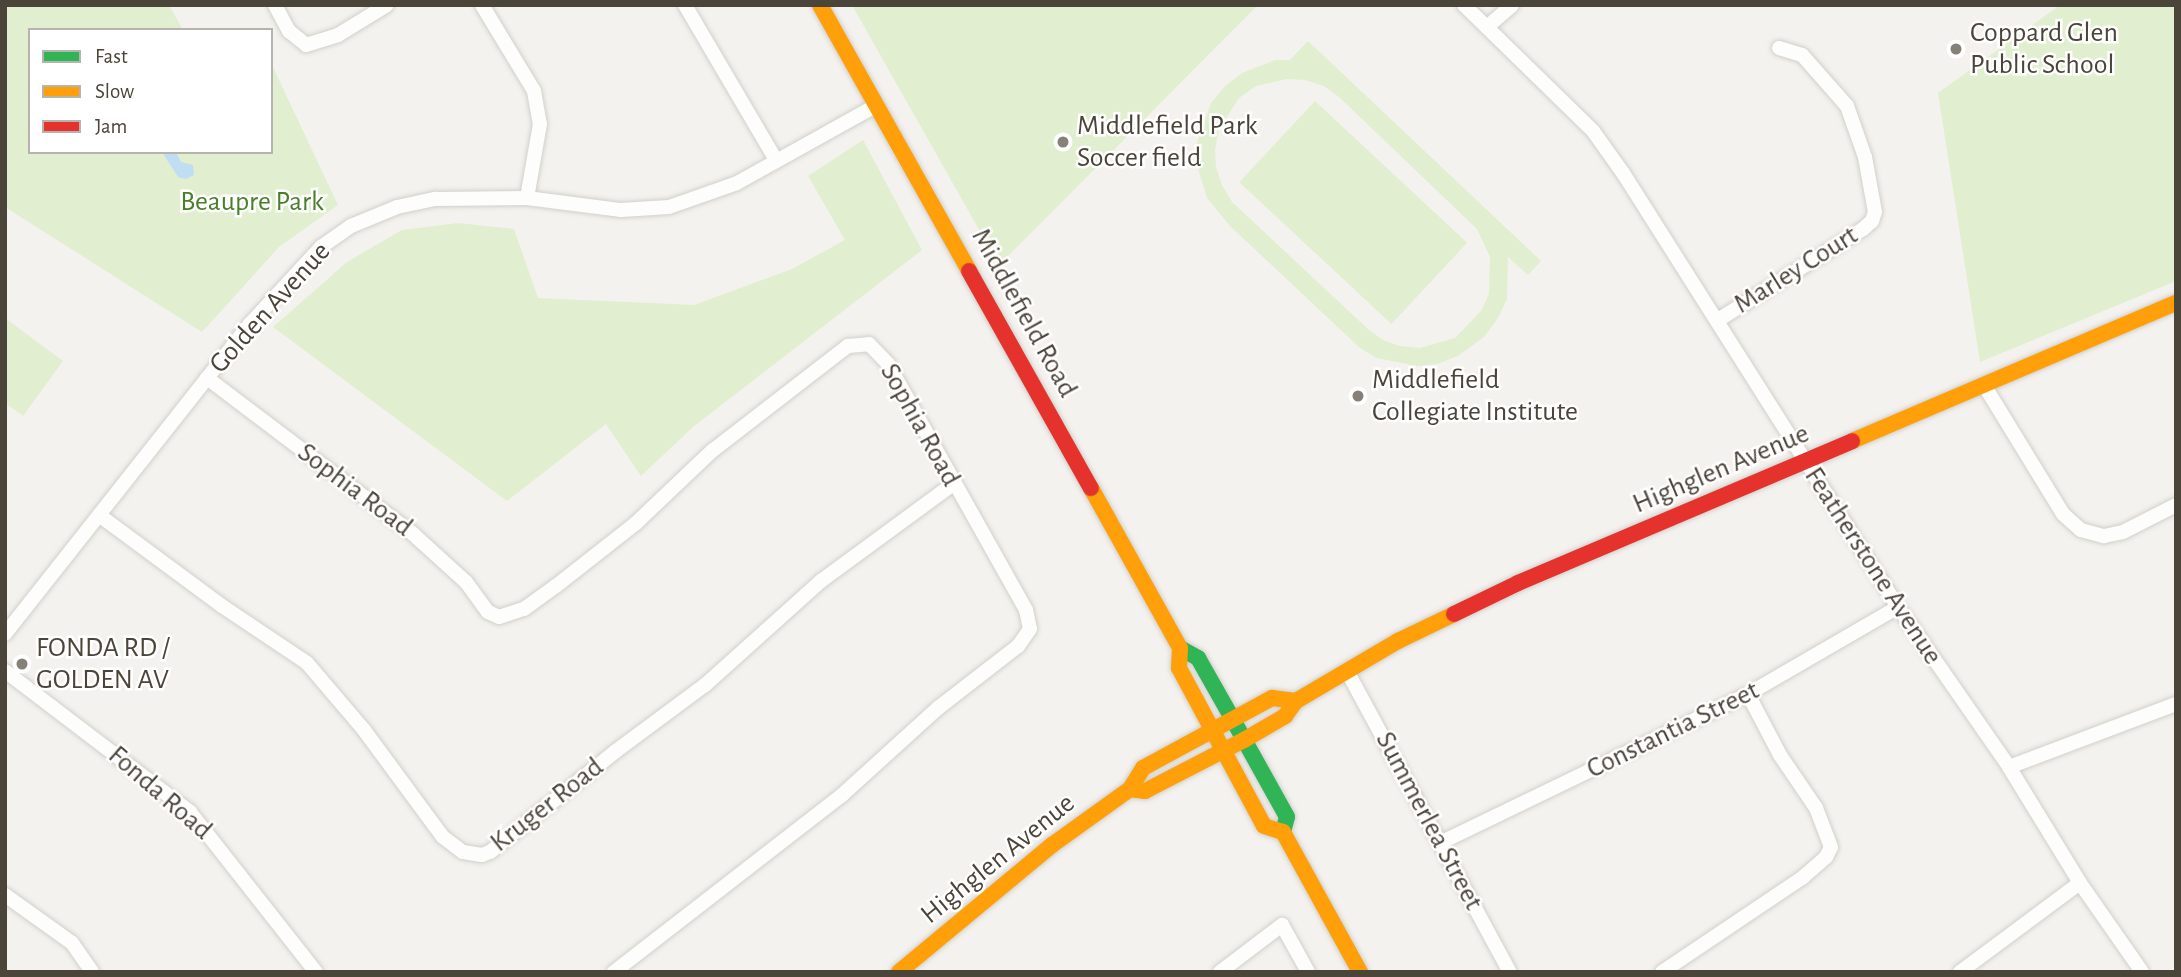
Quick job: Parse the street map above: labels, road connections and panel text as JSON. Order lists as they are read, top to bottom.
{
  "streets": {
    "street": [
      "Marley Court",
      "Golden Avenue",
      "Middlefield Road",
      "Sophia Road",
      "Highglen Avenue",
      "Featherstone Avenue",
      "Constantia Street",
      "Fonda Road",
      "Kruger Road",
      "Summerlea Street"
    ]
  },
  "crossings": [
    ["Marley Court", "Featherstone Avenue"],
    ["Golden Avenue", "Middlefield Road"],
    ["Golden Avenue", "Sophia Road"],
    ["Golden Avenue", "Kruger Road"],
    ["Middlefield Road", "Highglen Avenue"],
    ["Sophia Road", "Kruger Road"],
    ["Highglen Avenue", "Featherstone Avenue"],
    ["Highglen Avenue", "Summerlea Street"],
    ["Featherstone Avenue", "Constantia Street"],
    ["Constantia Street", "Summerlea Street"]
  ],
  "parks": ["Beaupre Park"],
  "places": [
    "Coppard Glen Public School",
    "Middlefield Park Soccer field",
    "Middlefield Collegiate Institute",
    "FONDA RD / GOLDEN AV"
  ],
  "legend": ["Fast", "Slow", "Jam"]
}
